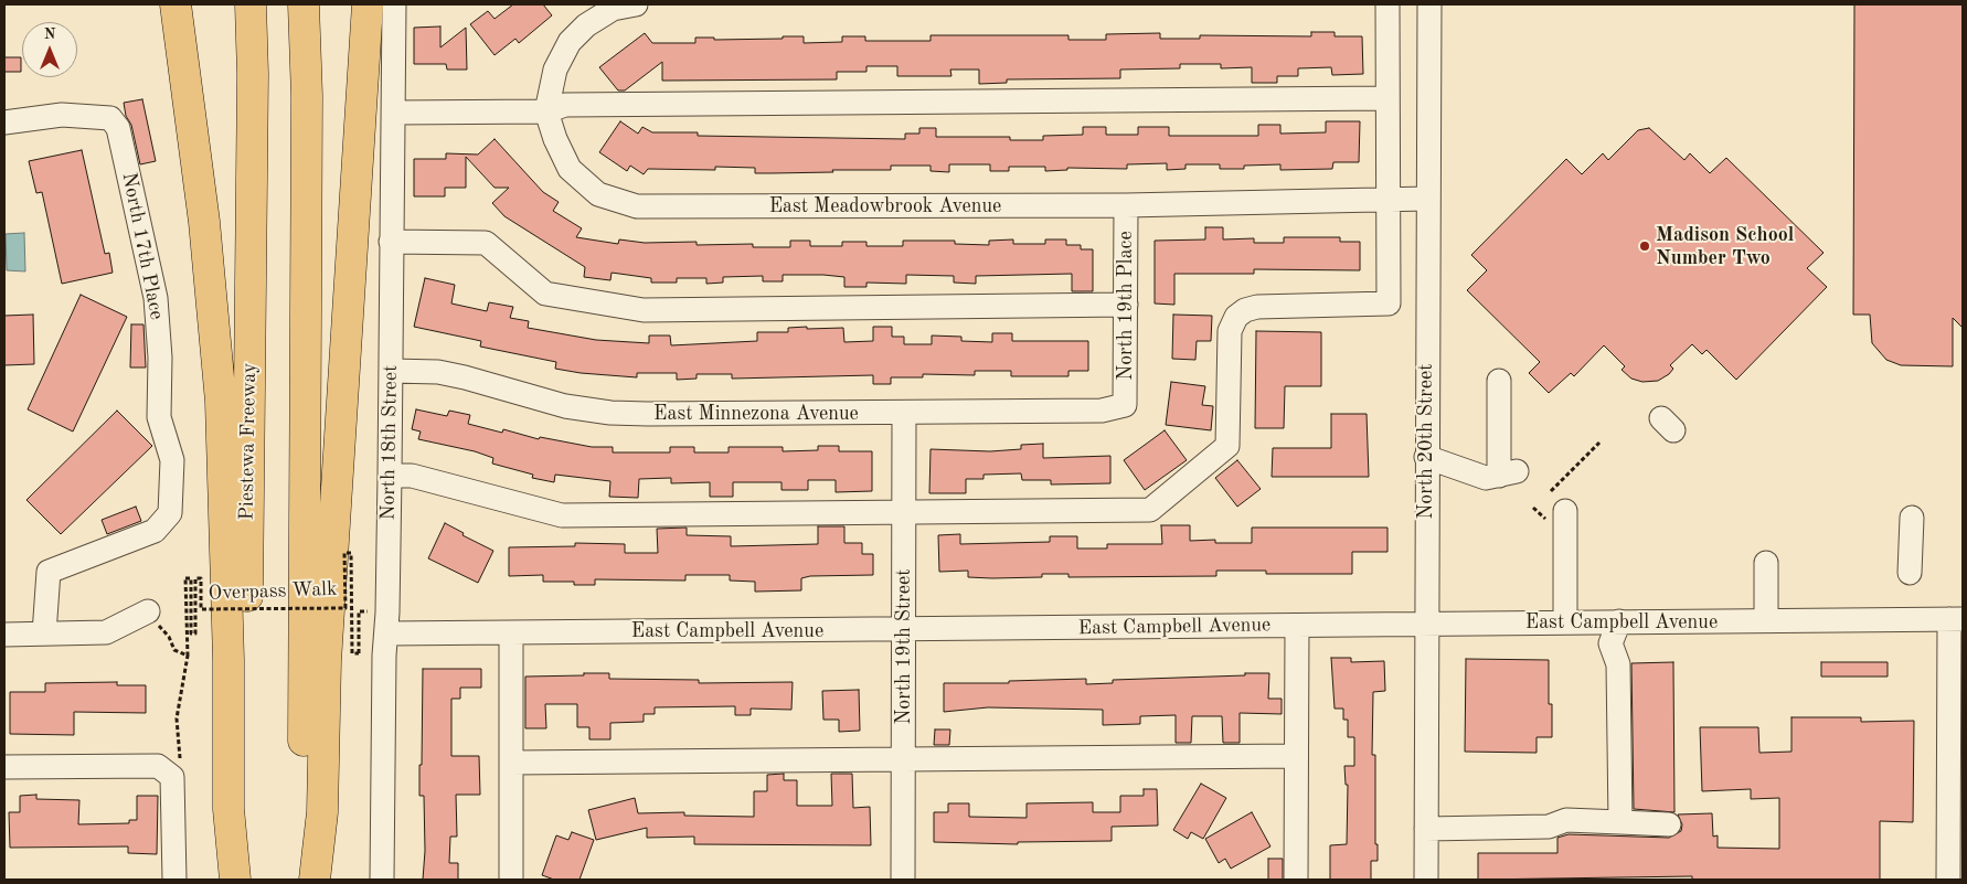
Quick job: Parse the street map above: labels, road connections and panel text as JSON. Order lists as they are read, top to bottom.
{
  "streets": {
    "highway": ["Piestewa Freeway"],
    "street": [
      "East Meadowbrook Avenue",
      "North 17th Place",
      "North 19th Place",
      "East Minnezona Avenue",
      "North 20th Street",
      "North 18th Street",
      "East Campbell Avenue",
      "North 19th Street"
    ],
    "path": ["Overpass Walk"]
  },
  "crossings": [
    ["East Meadowbrook Avenue", "North 19th Place"],
    ["East Meadowbrook Avenue", "North 20th Street"],
    ["North 19th Place", "East Minnezona Avenue"],
    ["East Minnezona Avenue", "North 18th Street"],
    ["East Minnezona Avenue", "North 19th Street"],
    ["North 20th Street", "East Campbell Avenue"],
    ["North 18th Street", "East Campbell Avenue"],
    ["East Campbell Avenue", "North 19th Street"]
  ],
  "places": ["Madison School Number Two"],
  "north": "top"
}
